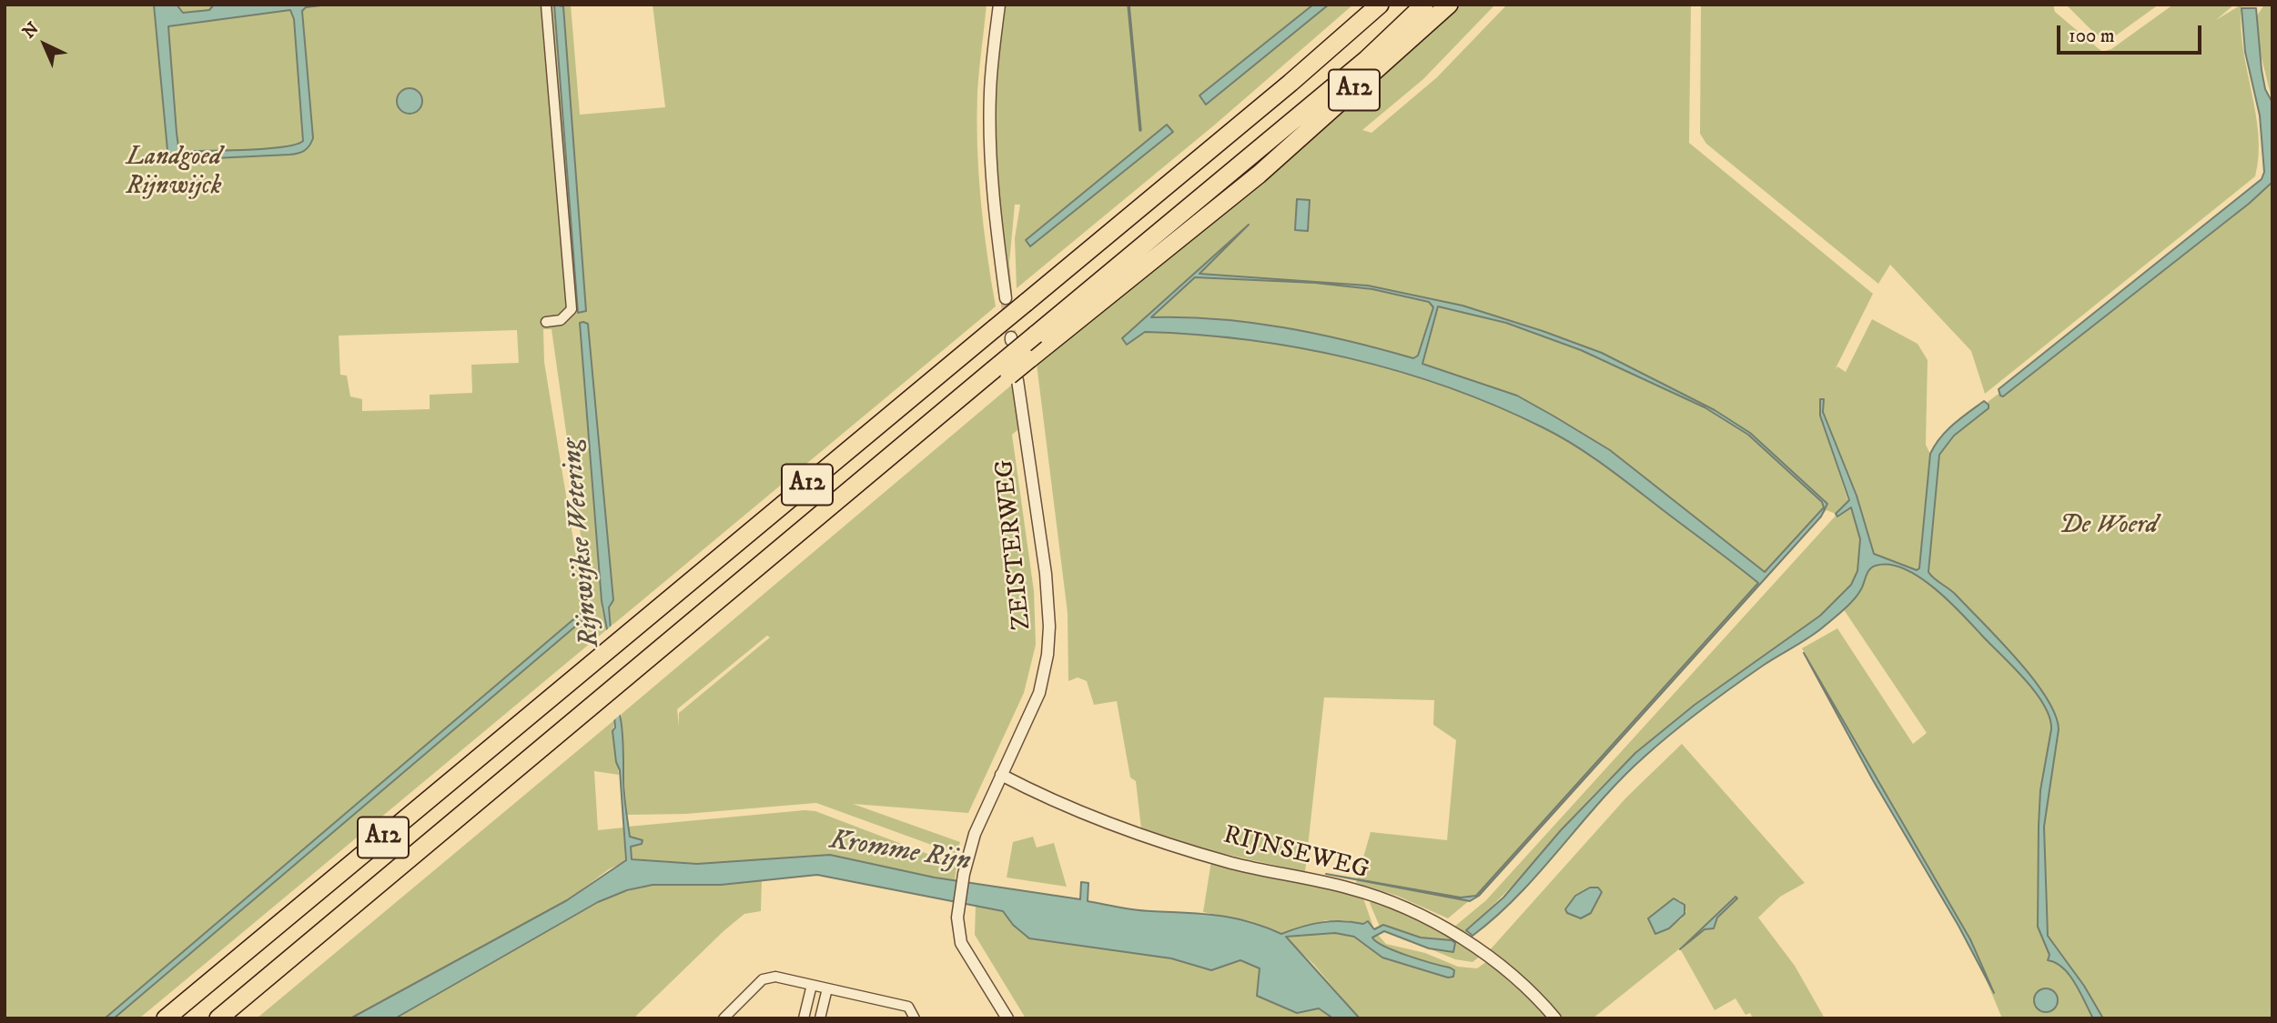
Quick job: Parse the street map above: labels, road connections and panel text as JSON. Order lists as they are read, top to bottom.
{
  "streets": {
    "highway": ["A12"],
    "street": ["ZEISTERWEG", "RIJNSEWEG"]
  },
  "crossings": [
    ["A12", "ZEISTERWEG"],
    ["ZEISTERWEG", "RIJNSEWEG"]
  ],
  "water": ["Rijnwijkse Wetering", "Kromme Rijn"],
  "parks": ["Landgoed Rijnwijck", "De Woerd"],
  "scale_bar": "100 m",
  "north": "top left"
}
